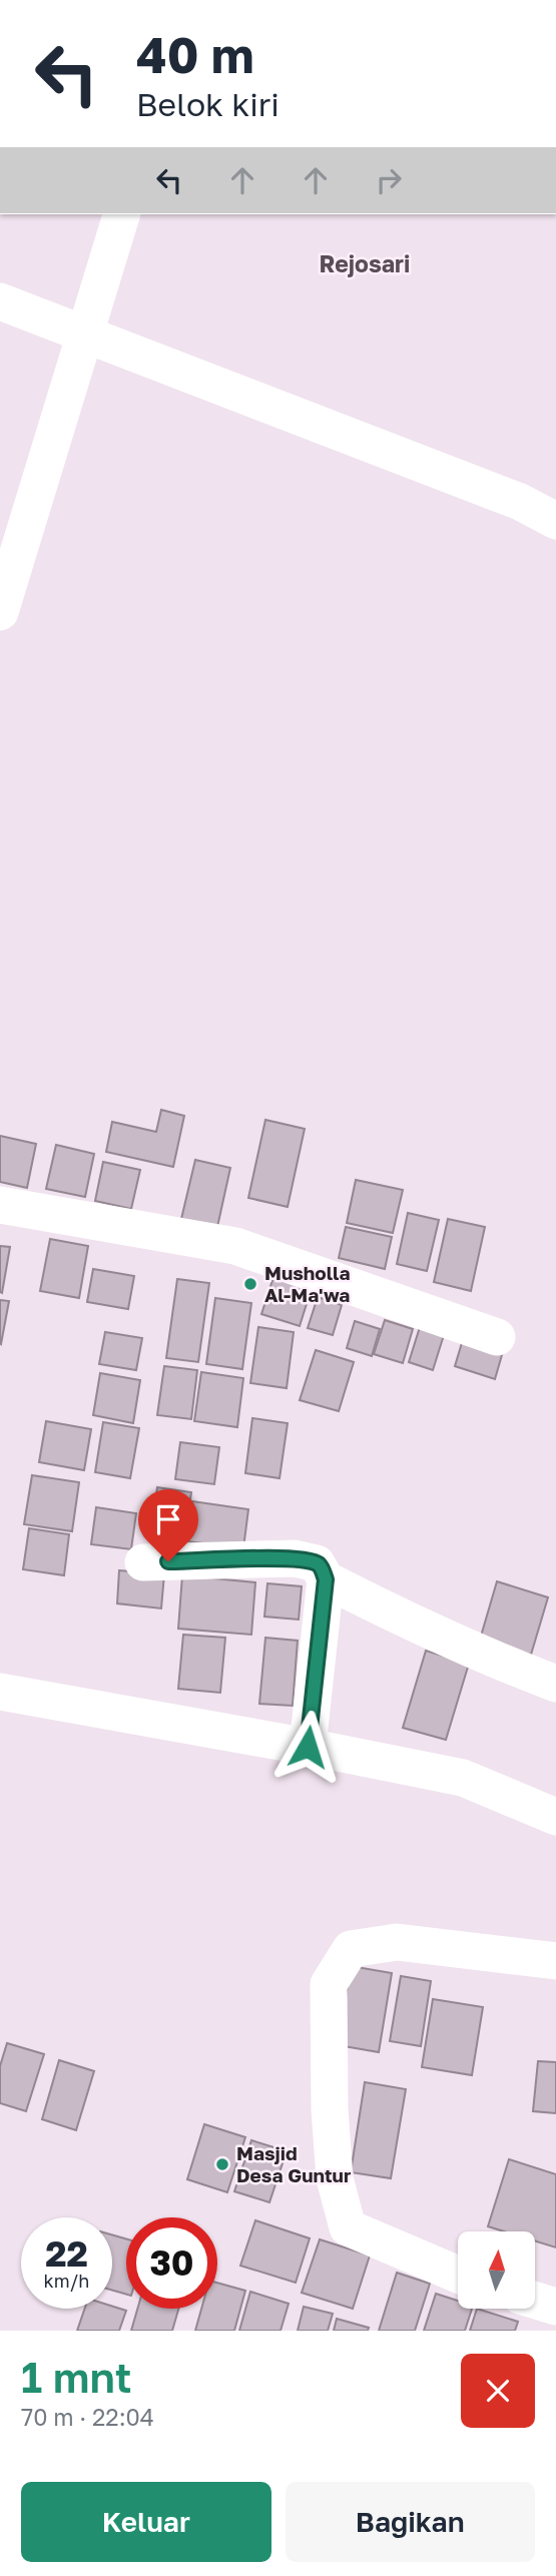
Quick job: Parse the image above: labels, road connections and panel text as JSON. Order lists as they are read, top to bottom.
{
  "districts": ["Rejosari"],
  "places": ["Musholla Al-Ma'wa", "Masjid Desa Guntur"],
  "north": "top",
  "page": {
    "turn": ["40 m", "Belok kiri"],
    "speed": "22 km/h",
    "limit": "30",
    "heading": ["1 mnt", "70 m · 22:04"],
    "buttons": ["Keluar", "Bagikan"]
  }
}
